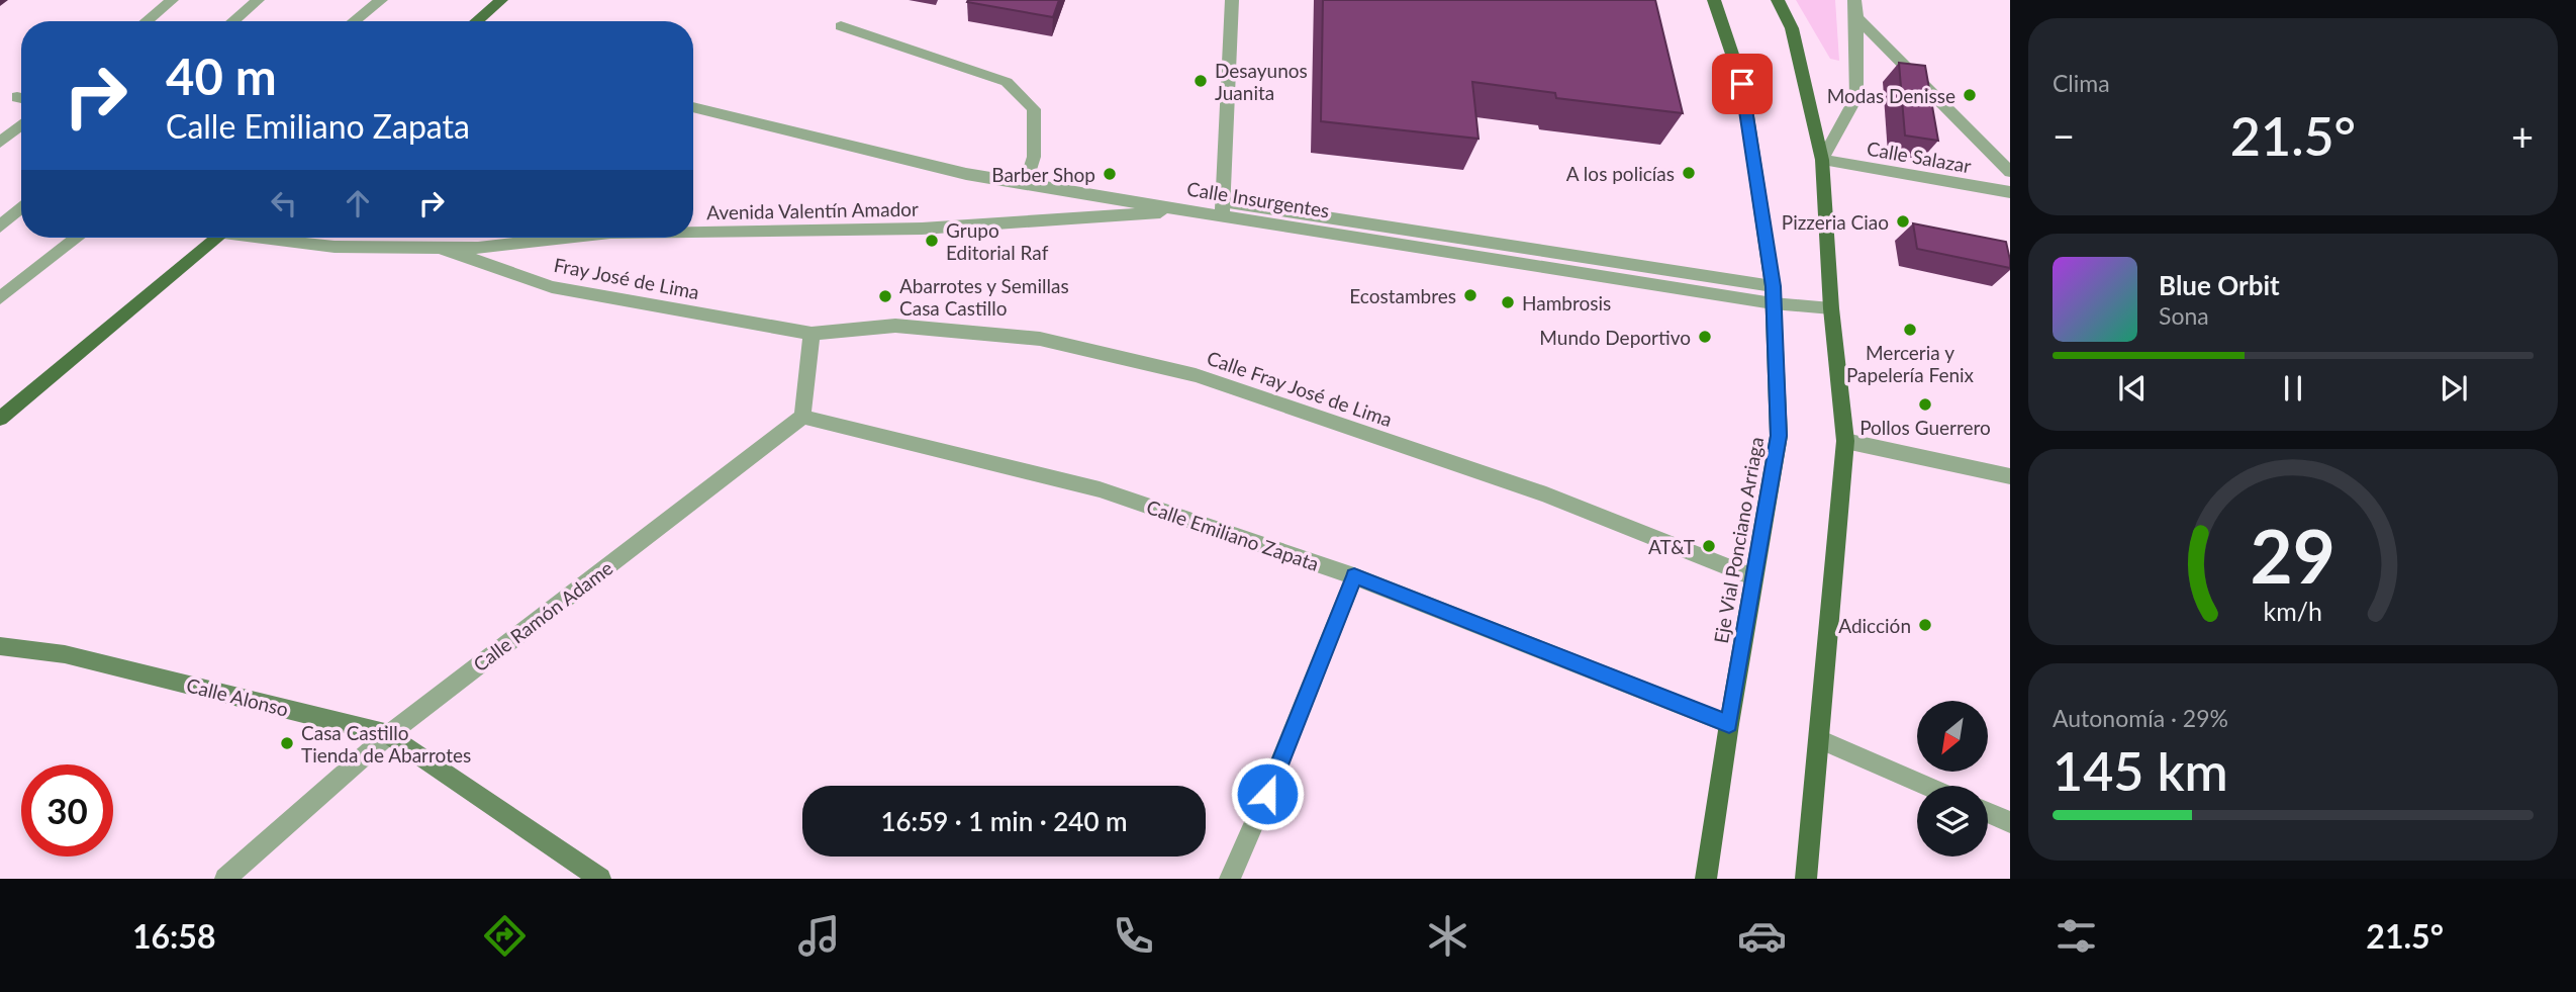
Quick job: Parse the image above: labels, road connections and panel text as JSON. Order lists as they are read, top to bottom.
{
  "streets": {
    "main road": ["Eje Vial Ponciano Arriaga"],
    "street": [
      "Calle Salazar",
      "Calle Insurgentes",
      "Avenida Valentín Amador",
      "Fray José de Lima",
      "Calle Fray José de Lima",
      "Calle Emiliano Zapata",
      "Calle Ramón Adame",
      "Calle Alonso"
    ]
  },
  "crossings": [
    ["Calle Insurgentes", "Avenida Valentín Amador"],
    ["Calle Insurgentes", "Eje Vial Ponciano Arriaga"],
    ["Avenida Valentín Amador", "Fray José de Lima"],
    ["Fray José de Lima", "Calle Fray José de Lima"],
    ["Calle Fray José de Lima", "Eje Vial Ponciano Arriaga"],
    ["Calle Emiliano Zapata", "Eje Vial Ponciano Arriaga"],
    ["Calle Emiliano Zapata", "Calle Ramón Adame"],
    ["Calle Ramón Adame", "Calle Alonso"]
  ],
  "places": [
    "Desayunos Juanita",
    "Modas Denisse",
    "A los policías",
    "Barber Shop",
    "Pizzeria Ciao",
    "Grupo Editorial Raf",
    "Ecostambres",
    "Abarrotes y Semillas Casa Castillo",
    "Hambrosis",
    "Merceria y Papelería Fenix",
    "Mundo Deportivo",
    "Pollos Guerrero",
    "AT&T",
    "Adicción",
    "Casa Castillo Tienda de Abarrotes"
  ],
  "north": "bottom left",
  "page": {
    "tile": [
      "Clima",
      ["Autonomía · 29%", "145 km"]
    ],
    "turn": ["40 m", "Calle Emiliano Zapata"],
    "heat": ["−", "21.5°", "+"],
    "song": ["Blue Orbit", "Sona"],
    "limit": "30",
    "trip": "16:59 · 1 min · 240 m",
    "tabs": ["16:58", "21.5°"],
    "gauge": ["29", "km/h"]
  }
}
